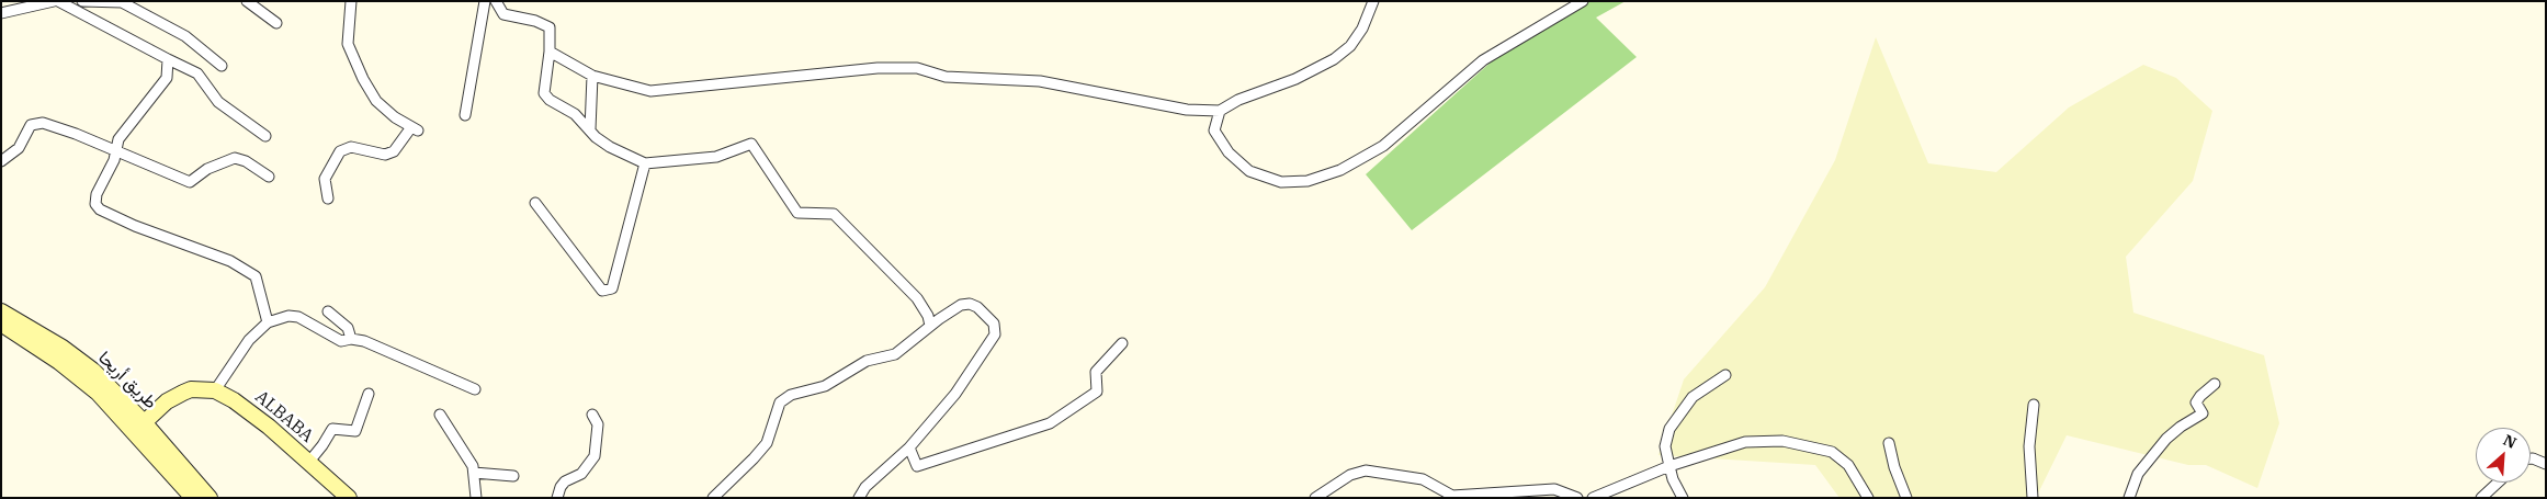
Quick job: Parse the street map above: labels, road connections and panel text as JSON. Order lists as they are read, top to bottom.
{
  "streets": {
    "main road": ["طريق أريحا", "ALBABA"]
  },
  "north": "top right"
}
